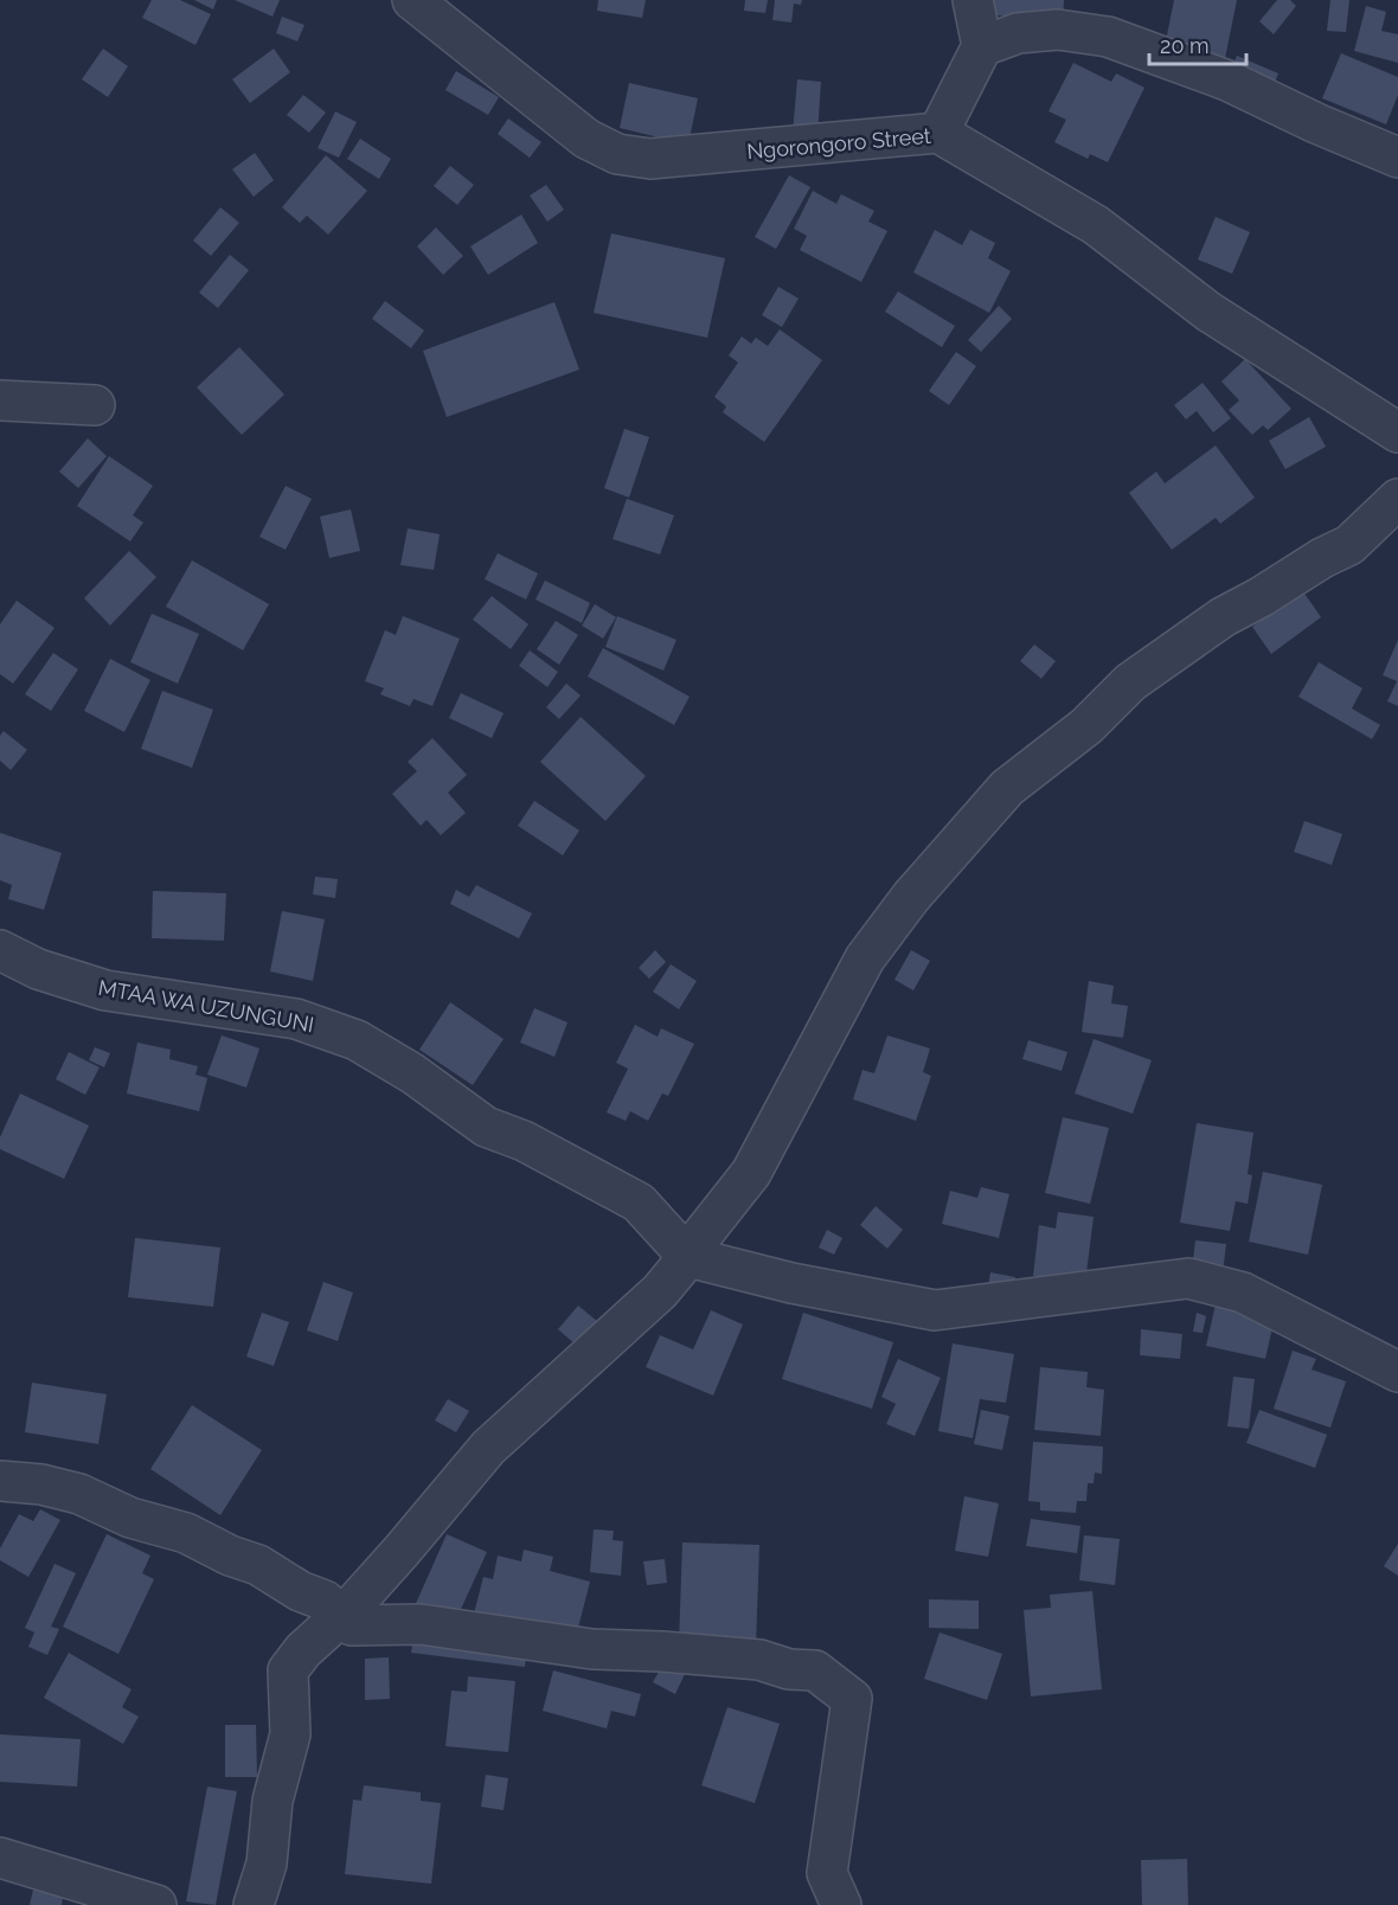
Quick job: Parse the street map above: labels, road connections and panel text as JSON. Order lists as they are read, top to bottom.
{
  "streets": {
    "street": ["Ngorongoro Street", "MTAA WA UZUNGUNI"]
  },
  "scale_bar": "20 m"
}
